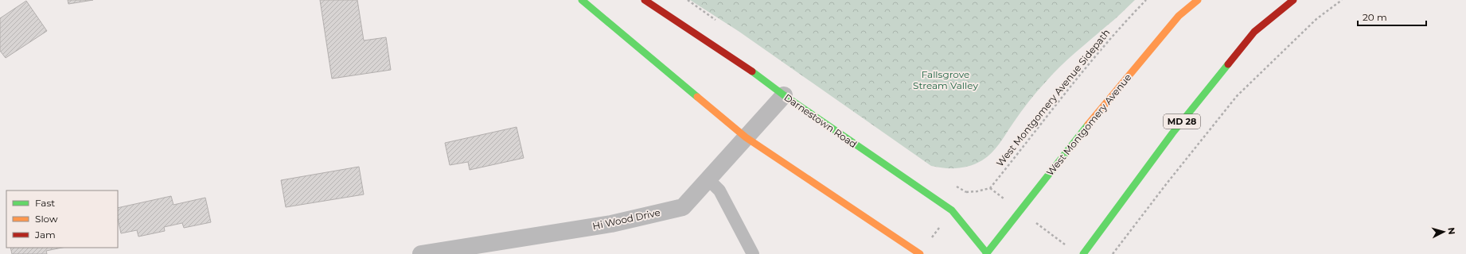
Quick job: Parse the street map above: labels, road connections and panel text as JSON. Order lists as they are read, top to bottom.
{
  "streets": {
    "main road": ["Darnestown Road", "MD 28", "West Montgomery Avenue"],
    "street": ["Hi Wood Drive"],
    "path": ["West Montgomery Avenue Sidepath"]
  },
  "crossings": [
    ["Darnestown Road", "West Montgomery Avenue"],
    ["Darnestown Road", "Hi Wood Drive"]
  ],
  "parks": ["Fallsgrove Stream Valley"],
  "legend": ["Fast", "Slow", "Jam"],
  "scale_bar": "20 m",
  "north": "right"
}
